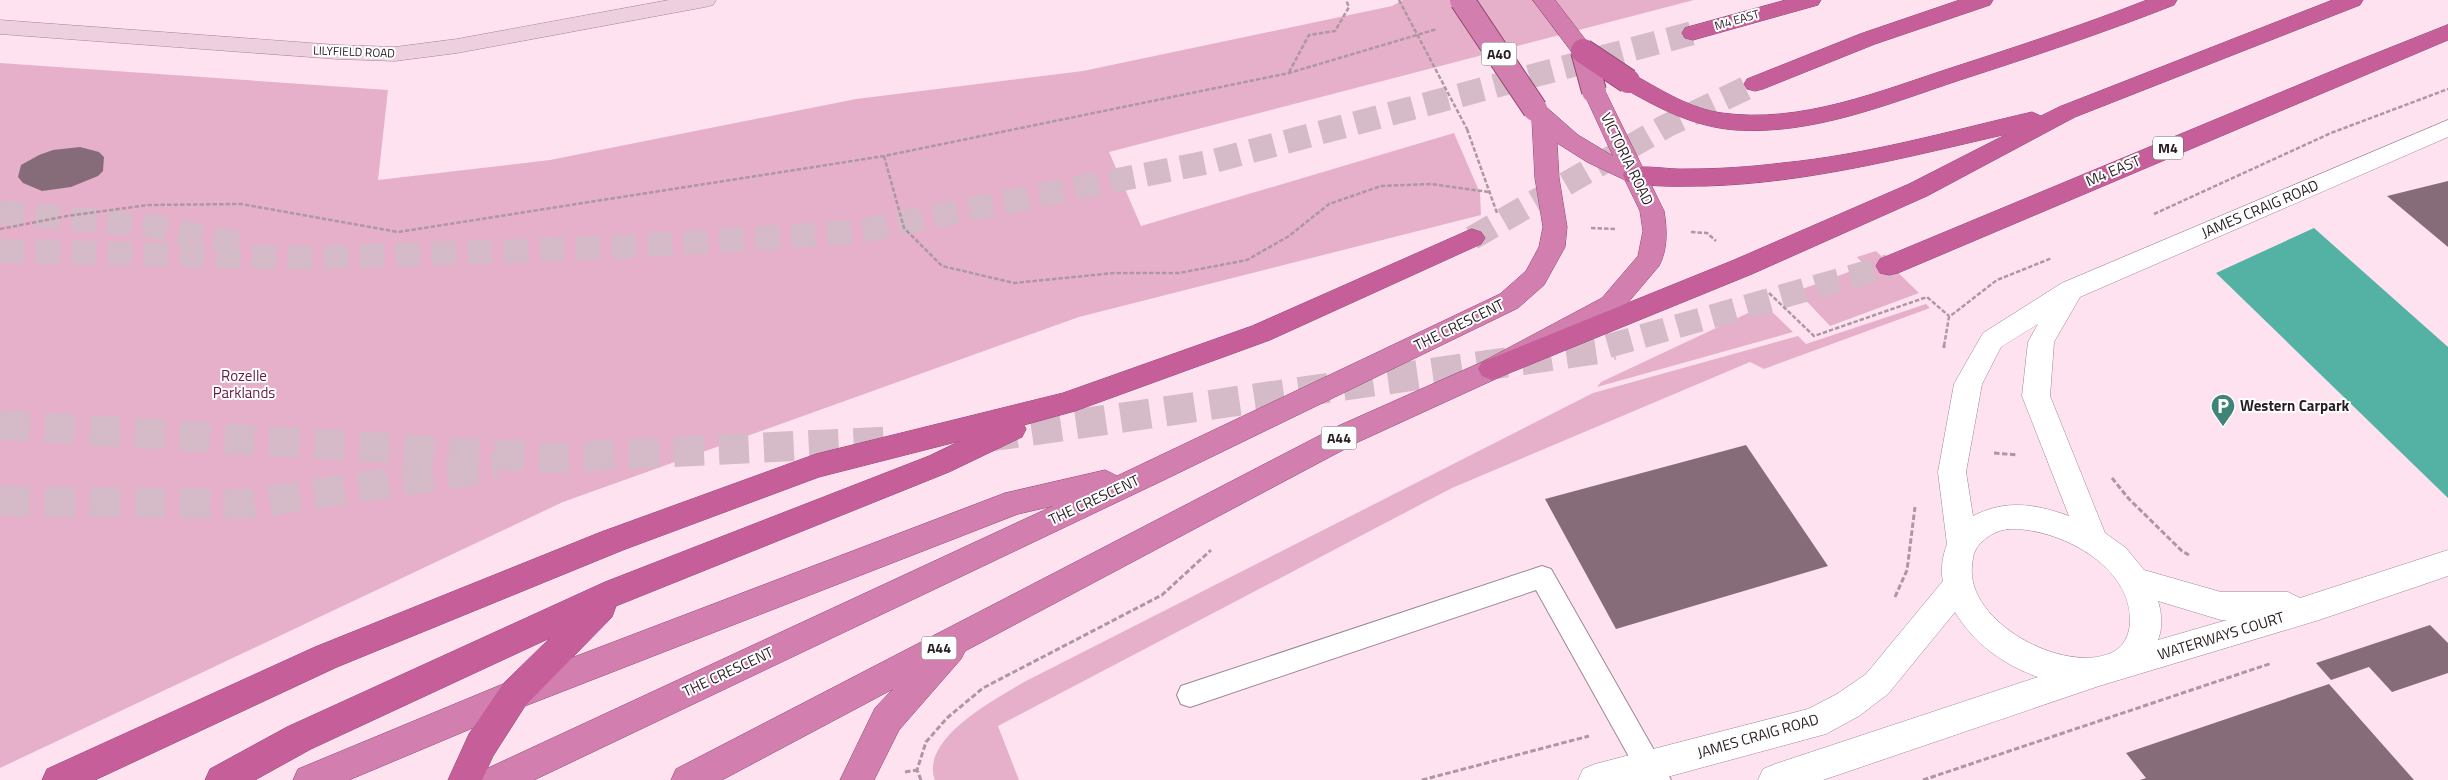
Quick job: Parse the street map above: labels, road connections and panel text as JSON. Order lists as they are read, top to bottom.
{
  "streets": {
    "highway": [
      "M4 EAST",
      "A40",
      "M4",
      "VICTORIA ROAD",
      "THE CRESCENT",
      "A44"
    ],
    "main road": ["LILYFIELD ROAD"],
    "street": ["JAMES CRAIG ROAD", "WATERWAYS COURT"]
  },
  "crossings": [
    ["A40", "THE CRESCENT"],
    ["VICTORIA ROAD", "A44"],
    ["JAMES CRAIG ROAD", "WATERWAYS COURT"]
  ],
  "parks": ["Rozelle Parklands"],
  "places": {
    "parking": ["Western Carpark"]
  }
}
